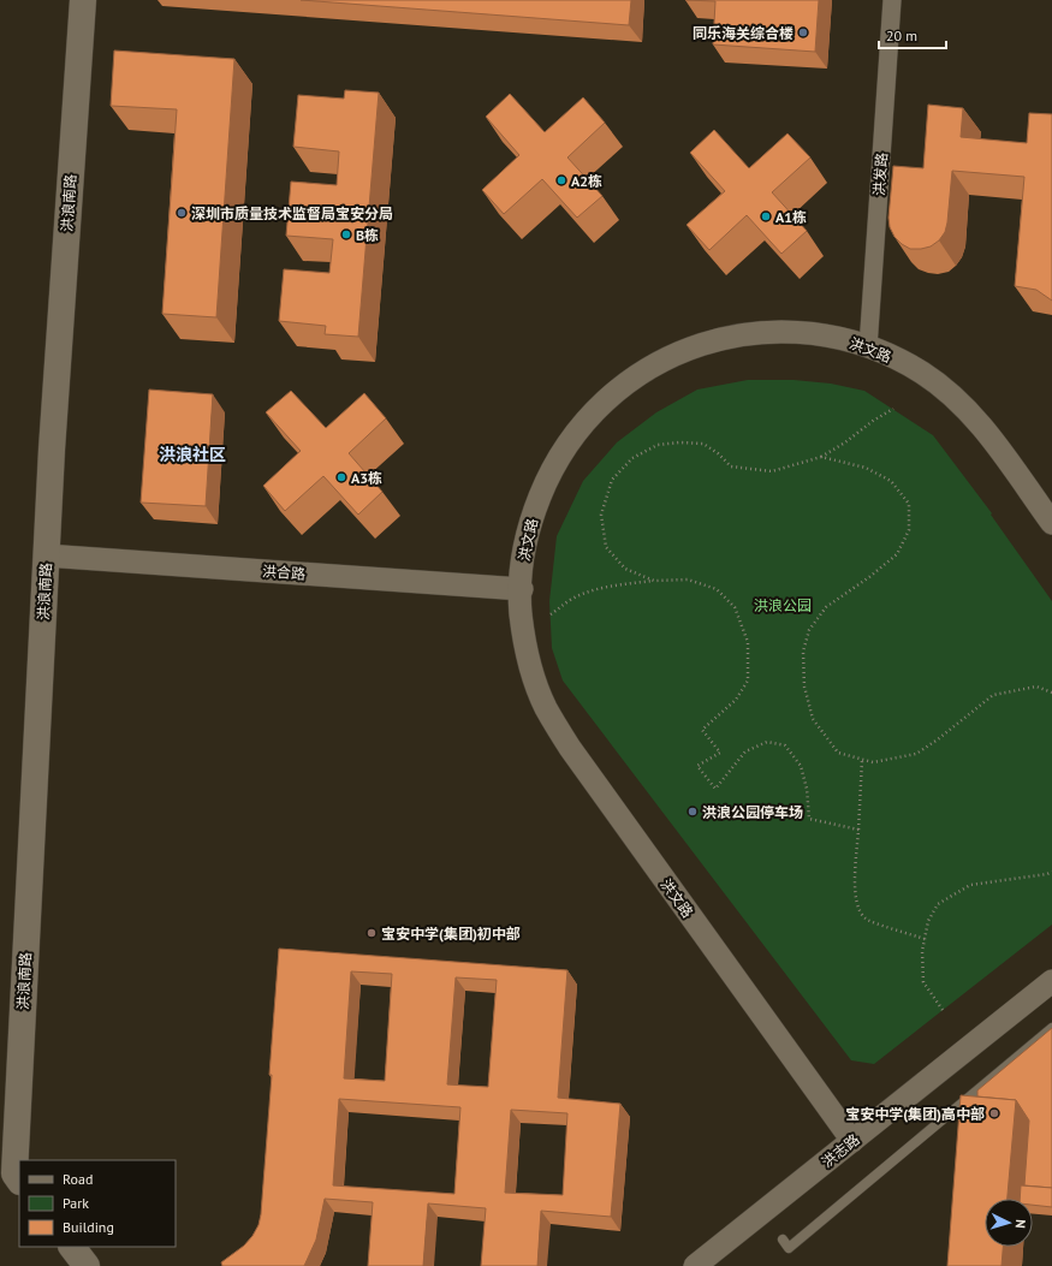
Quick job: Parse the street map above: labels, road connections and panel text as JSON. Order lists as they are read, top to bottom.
{
  "streets": {
    "main road": ["洪浪南路"],
    "street": [
      "洪发路",
      "洪文路",
      "洪合路",
      "洪志路"
    ]
  },
  "crossings": [
    ["洪发路", "洪文路"],
    ["洪浪南路", "洪合路"],
    ["洪文路", "洪合路"],
    ["洪文路", "洪志路"]
  ],
  "districts": ["洪浪社区"],
  "parks": ["洪浪公园"],
  "places": [
    "同乐海关综合楼",
    "A2栋",
    "深圳市质量技术监督局宝安分局",
    "A1栋",
    "B栋",
    "A3栋",
    "洪浪公园停车场",
    "宝安中学(集团)初中部",
    "宝安中学(集团)高中部"
  ],
  "legend": ["Road", "Park", "Building"],
  "scale_bar": "20 m",
  "north": "right"
}
